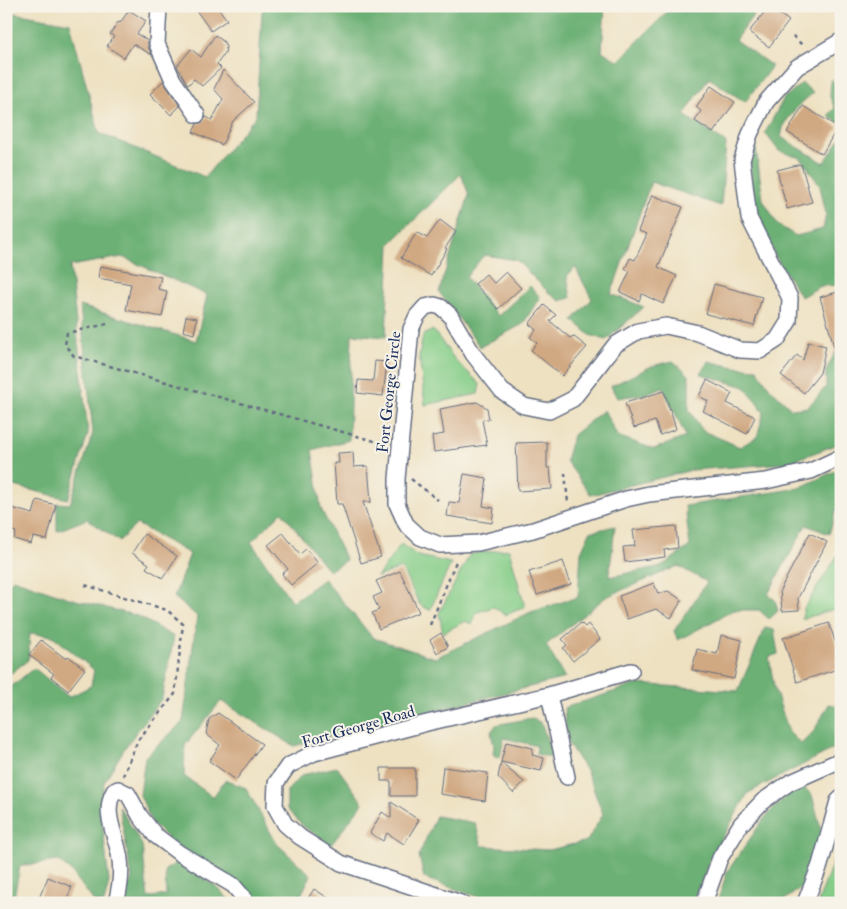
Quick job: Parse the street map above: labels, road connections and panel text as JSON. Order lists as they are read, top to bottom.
{
  "streets": {
    "street": ["Fort George Circle", "Fort George Road"]
  }
}
